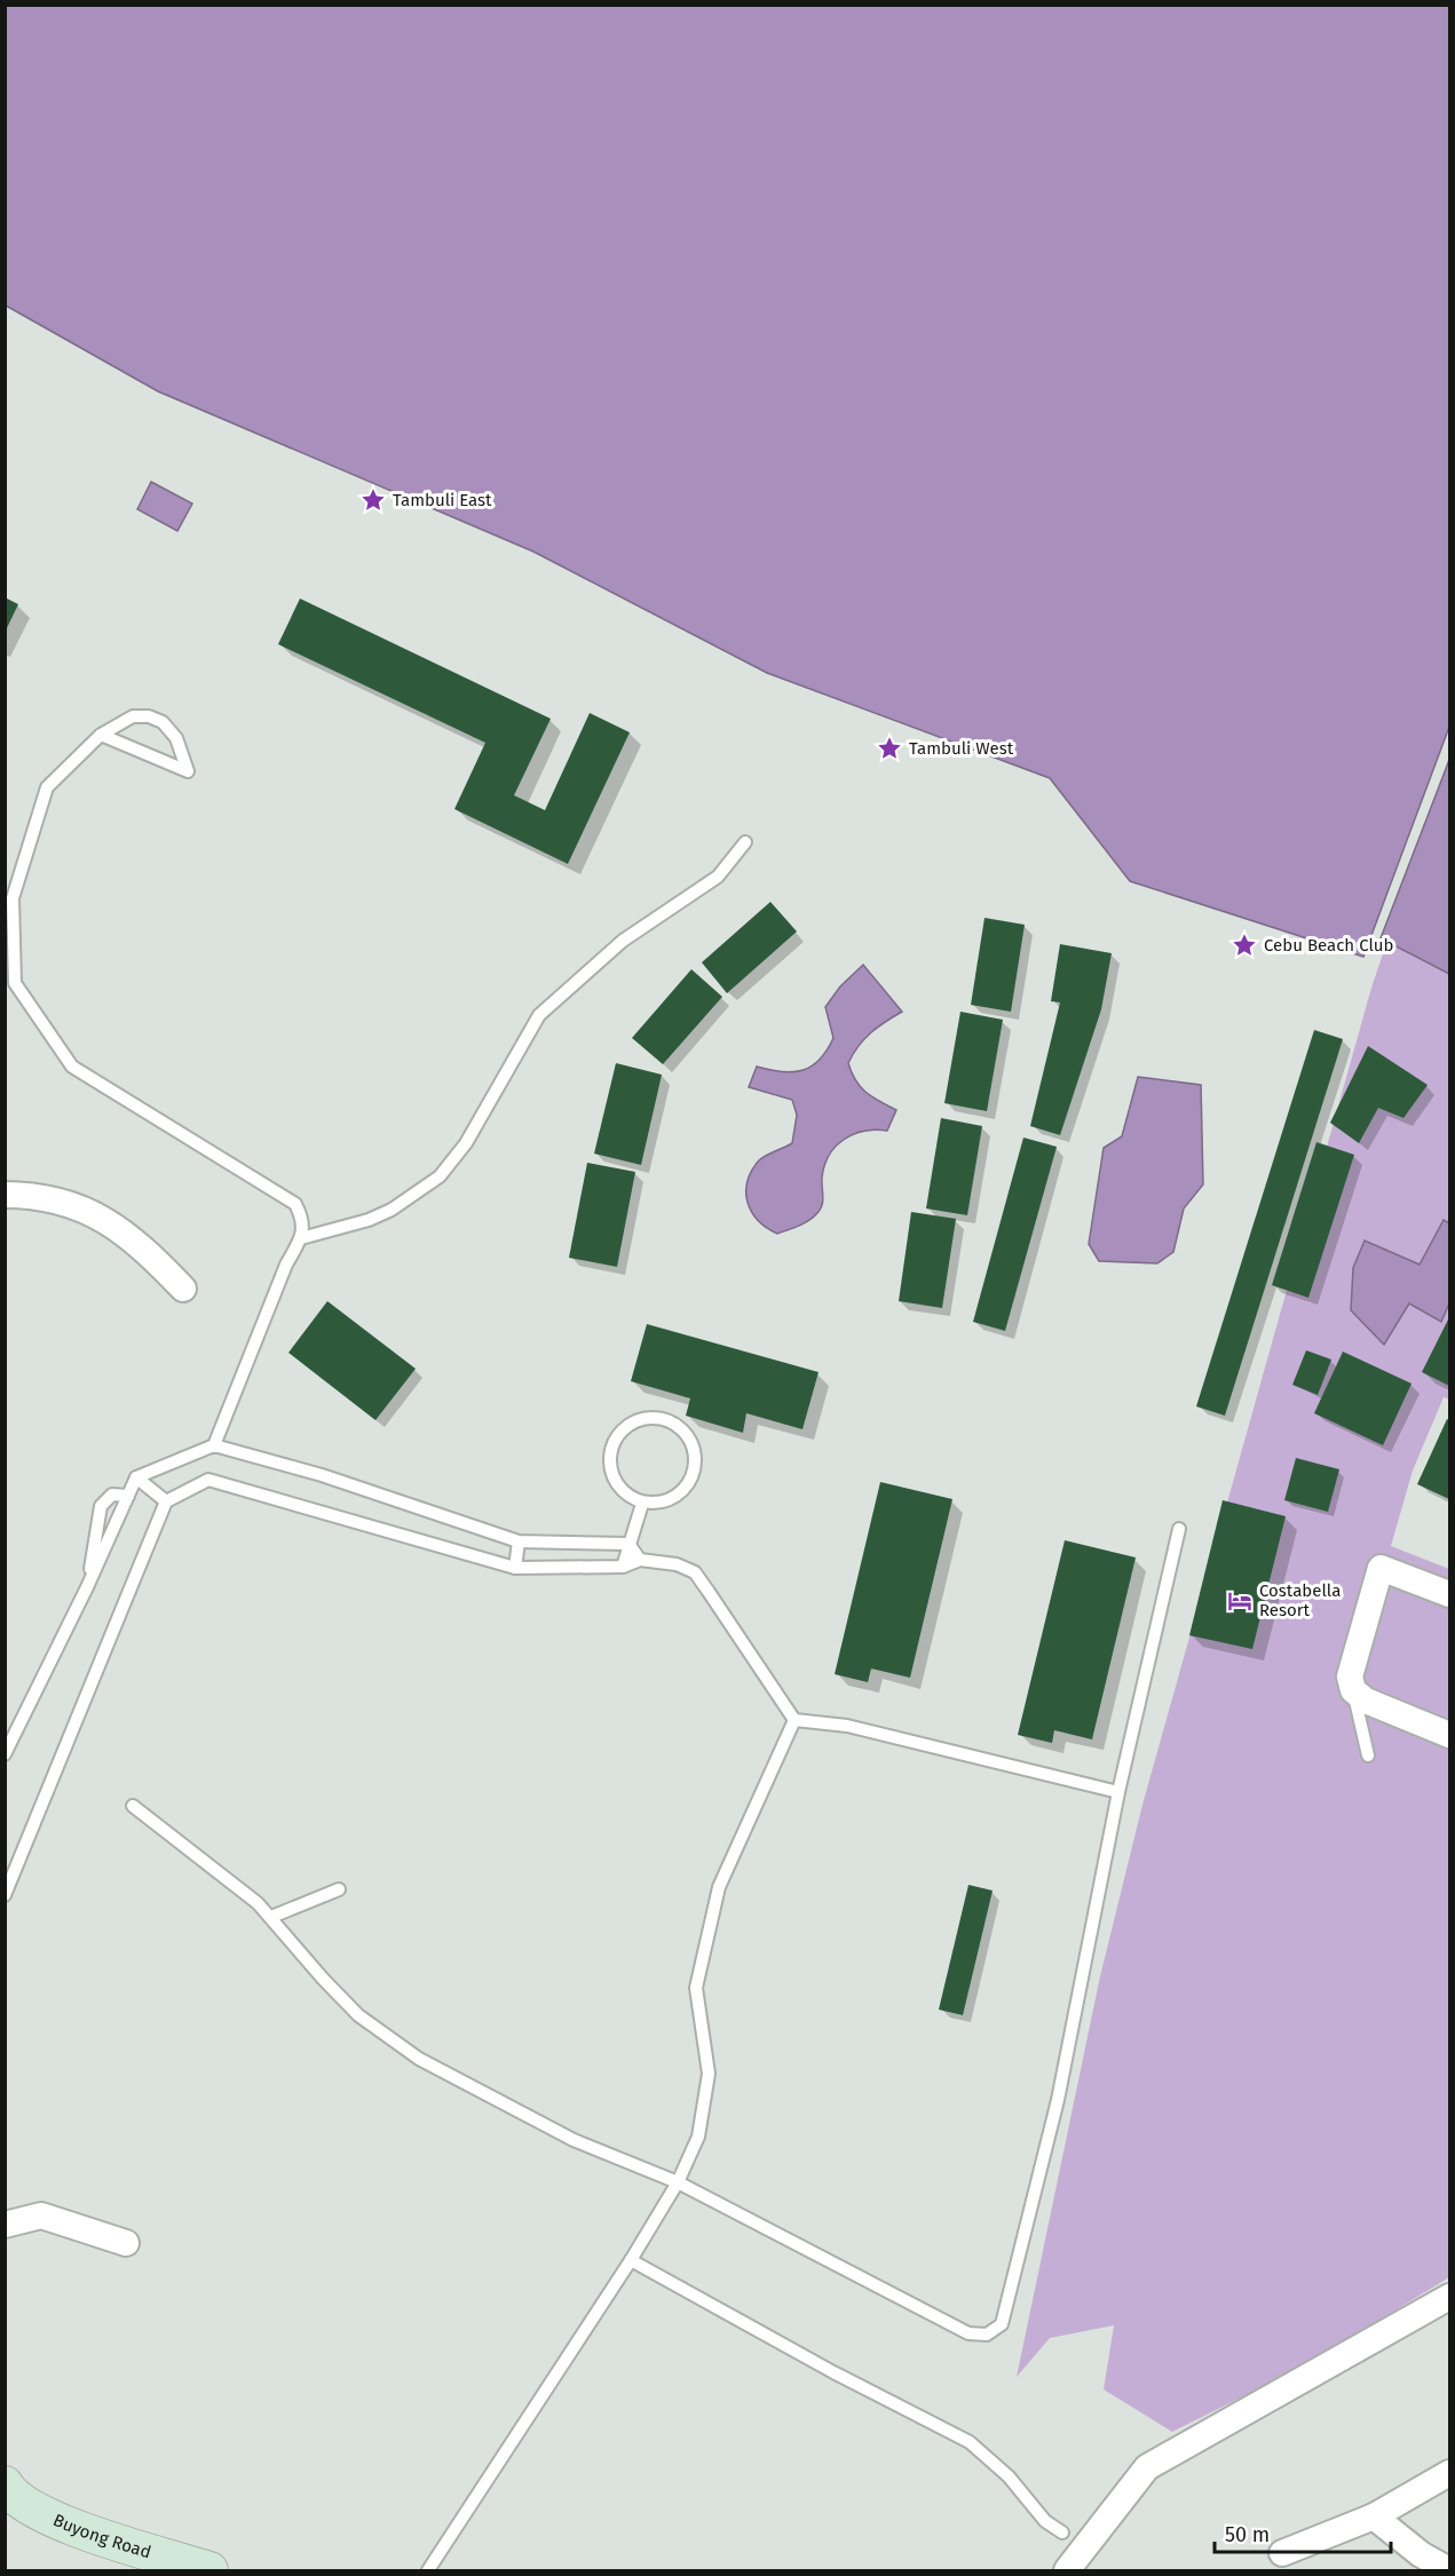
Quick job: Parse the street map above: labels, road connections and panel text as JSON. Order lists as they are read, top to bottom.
{
  "streets": {
    "street": ["Buyong Road"]
  },
  "places": {
    "place": ["Tambuli East", "Tambuli West", "Cebu Beach Club"],
    "hotel": ["Costabella Resort"]
  },
  "scale_bar": "50 m"
}
